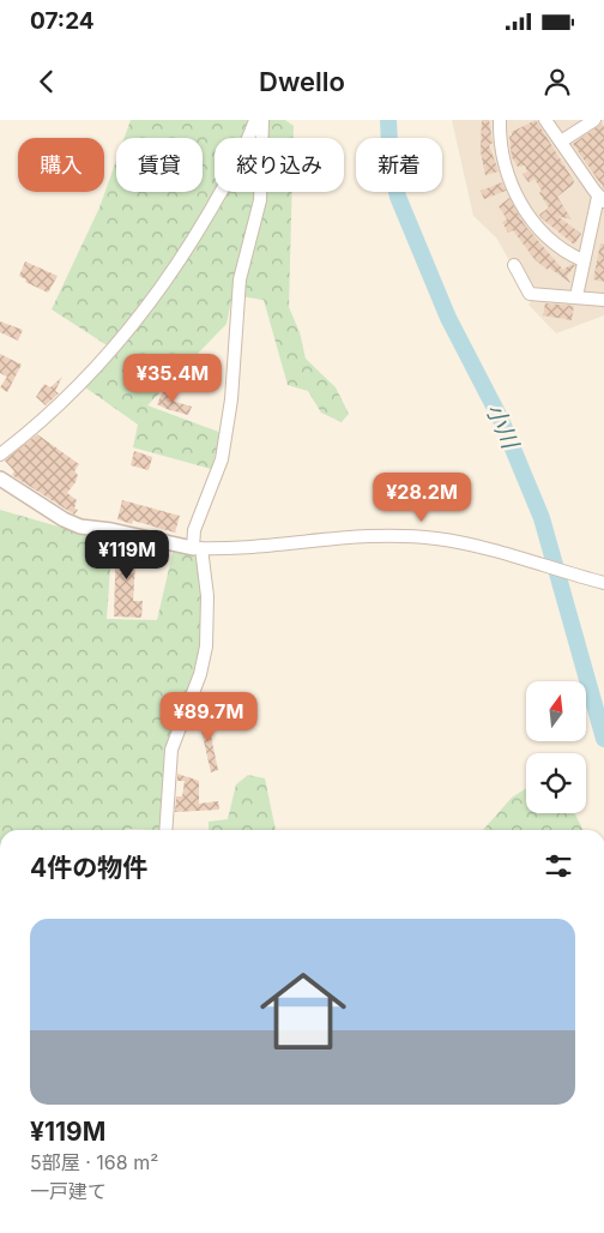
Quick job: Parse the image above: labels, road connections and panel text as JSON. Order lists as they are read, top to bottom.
{
  "water": ["小川"],
  "north": "top",
  "page": {
    "status": "07:24",
    "header": "Dwello",
    "chip": [
      "購入",
      "賃貸",
      "絞り込み",
      "新着"
    ],
    "price": [
      "¥35.4M",
      "¥28.2M",
      "¥119M",
      "¥89.7M"
    ],
    "heading": "4件の物件",
    "list": [
      {
        "name": "¥119M",
        "note": "5部屋 · 168 m² · 一戸建て"
      }
    ]
  }
}
